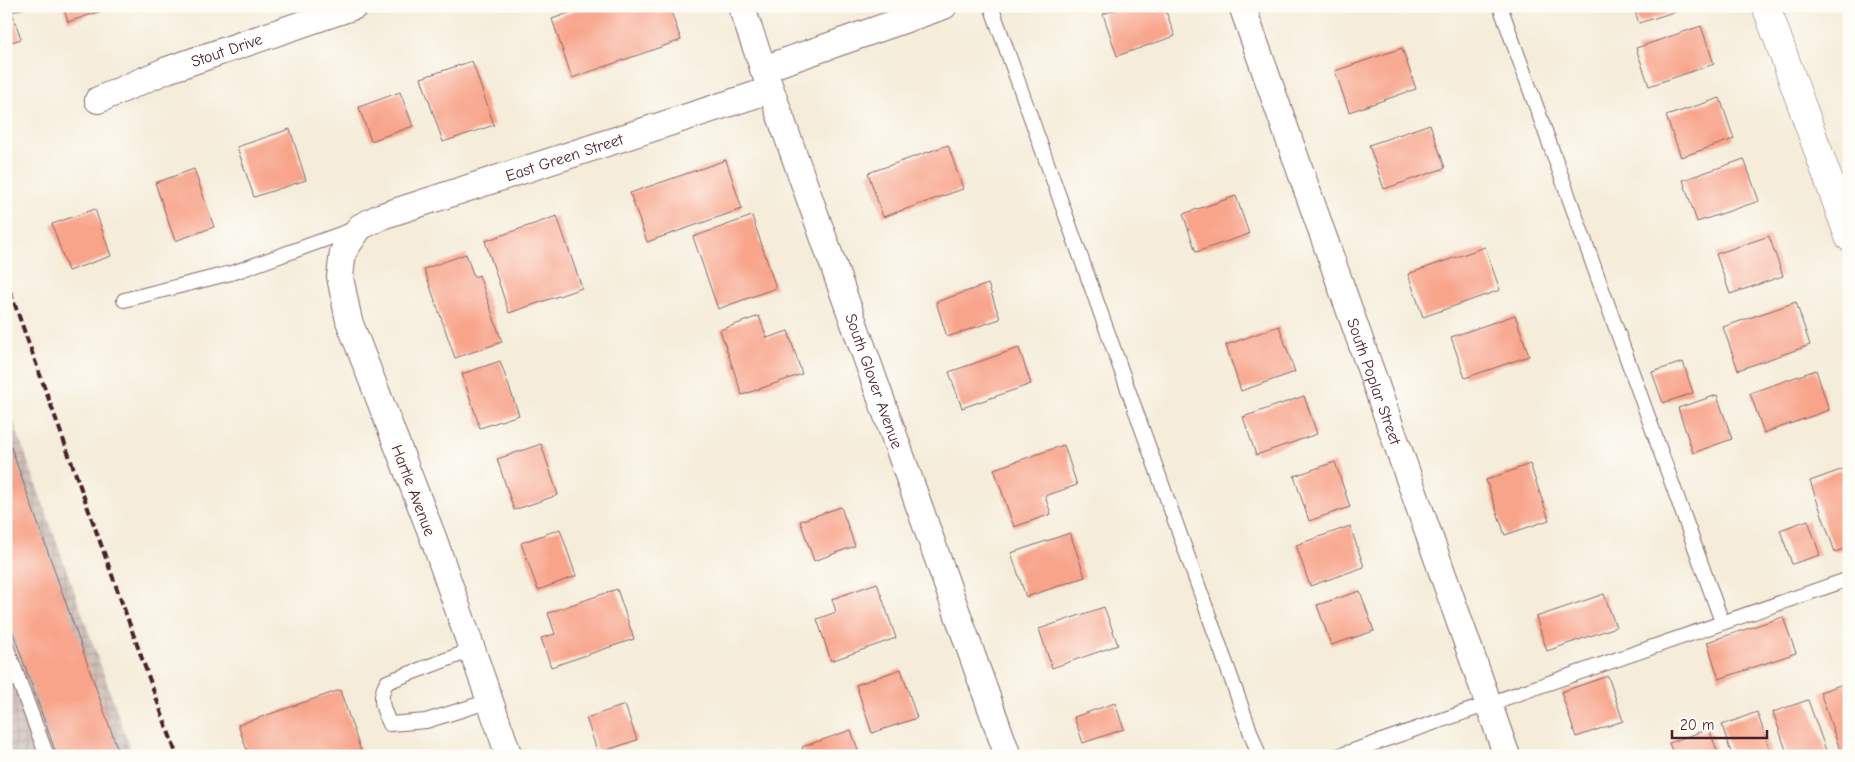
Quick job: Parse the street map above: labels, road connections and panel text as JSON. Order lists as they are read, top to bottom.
{
  "streets": {
    "street": [
      "Stout Drive",
      "East Green Street",
      "South Glover Avenue",
      "South Poplar Street",
      "Hartle Avenue"
    ]
  },
  "crossings": [
    ["East Green Street", "South Glover Avenue"],
    ["East Green Street", "Hartle Avenue"]
  ],
  "scale_bar": "20 m"
}
